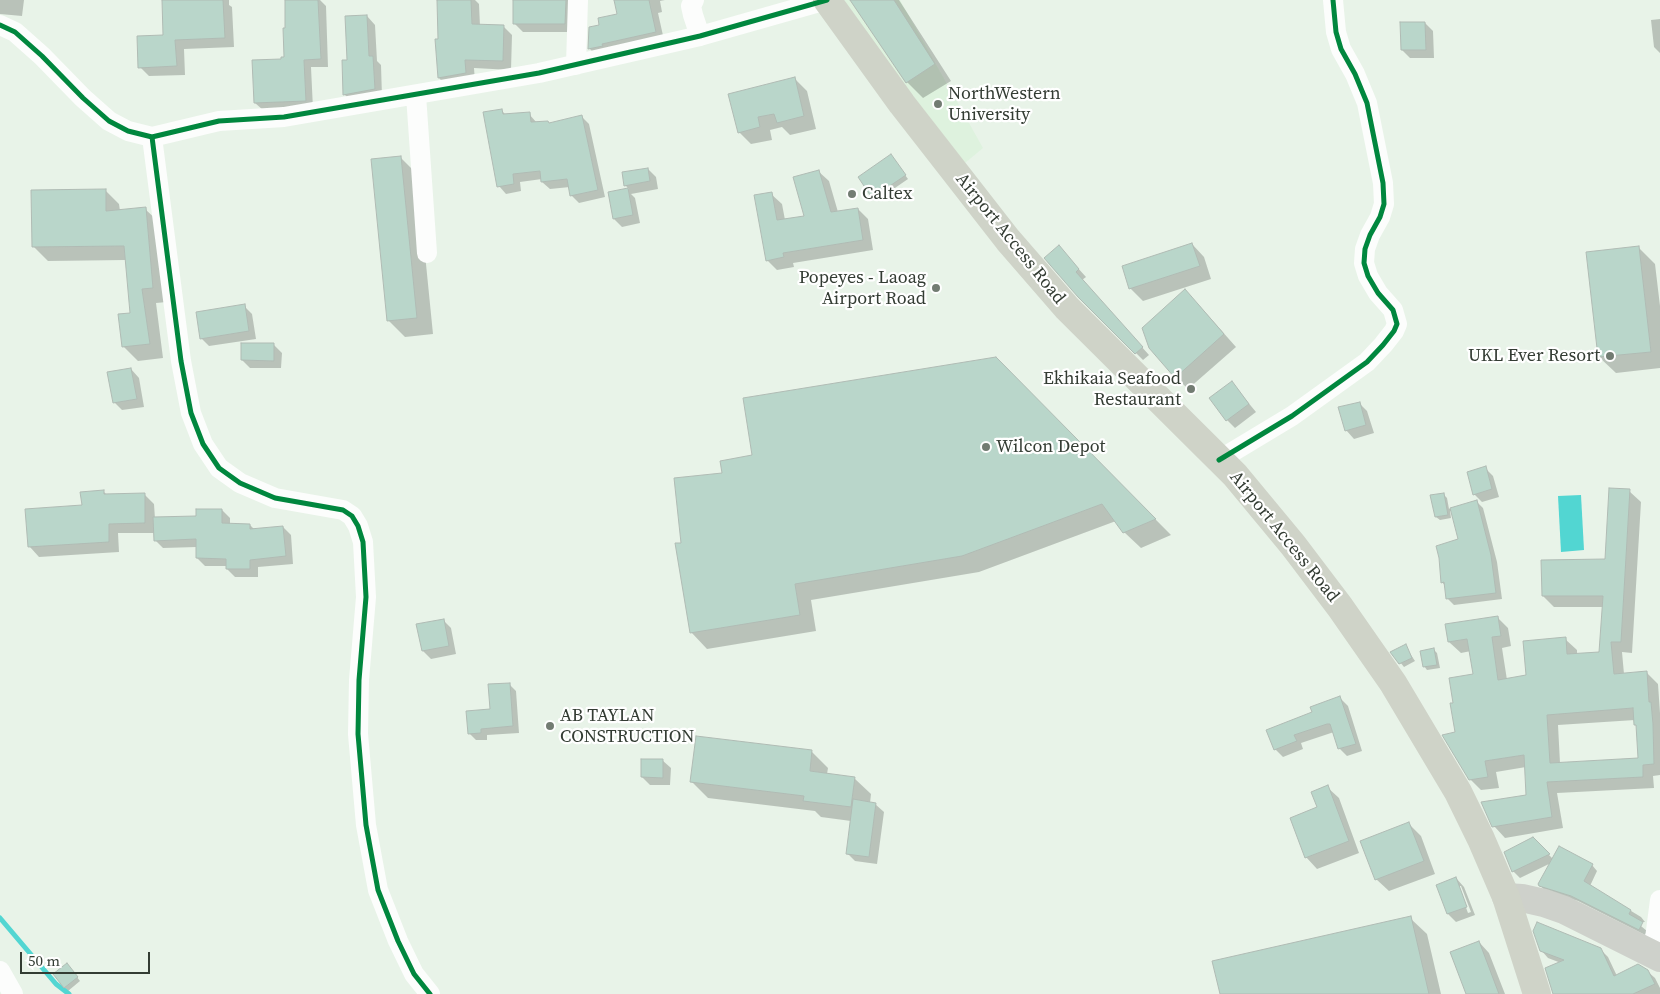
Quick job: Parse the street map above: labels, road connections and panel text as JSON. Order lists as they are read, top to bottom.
{
  "streets": {
    "main road": ["Airport Access Road"]
  },
  "places": [
    "NorthWestern University",
    "Caltex",
    "Popeyes - Laoag Airport Road",
    "UKL Ever Resort",
    "Ekhikaia Seafood Restaurant",
    "Wilcon Depot",
    "AB TAYLAN CONSTRUCTION"
  ],
  "scale_bar": "50 m"
}
